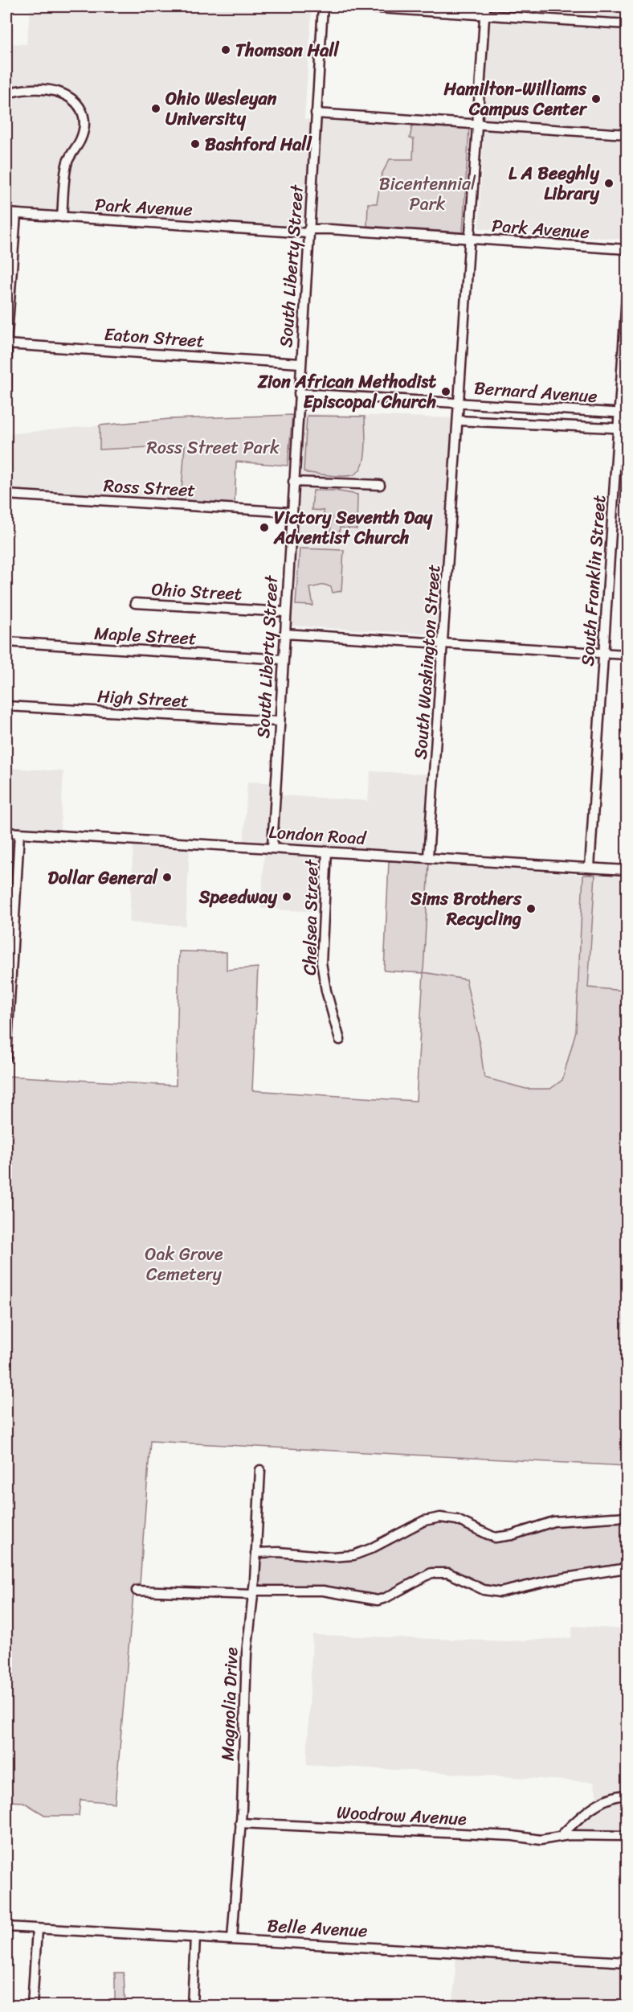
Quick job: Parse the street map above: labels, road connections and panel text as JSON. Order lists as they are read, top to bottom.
{
  "streets": {
    "street": [
      "Park Avenue",
      "South Liberty Street",
      "Eaton Street",
      "Bernard Avenue",
      "Ross Street",
      "South Franklin Street",
      "Ohio Street",
      "Maple Street",
      "South Washington Street",
      "High Street",
      "London Road",
      "Chelsea Street",
      "Magnolia Drive",
      "Woodrow Avenue",
      "Belle Avenue"
    ]
  },
  "crossings": [
    ["Park Avenue", "South Liberty Street"],
    ["Park Avenue", "South Washington Street"],
    ["South Liberty Street", "Eaton Street"],
    ["South Liberty Street", "Bernard Avenue"],
    ["South Liberty Street", "Ross Street"],
    ["South Liberty Street", "Ohio Street"],
    ["South Liberty Street", "Maple Street"],
    ["South Liberty Street", "High Street"],
    ["South Liberty Street", "London Road"],
    ["Bernard Avenue", "South Franklin Street"],
    ["Bernard Avenue", "South Washington Street"],
    ["South Franklin Street", "London Road"],
    ["South Washington Street", "London Road"],
    ["London Road", "Chelsea Street"],
    ["Magnolia Drive", "Woodrow Avenue"],
    ["Magnolia Drive", "Belle Avenue"]
  ],
  "parks": ["Bicentennial Park", "Ross Street Park", "Oak Grove Cemetery"],
  "places": [
    "Thomson Hall",
    "Hamilton-Williams Campus Center",
    "Ohio Wesleyan University",
    "Bashford Hall",
    "L A Beeghly Library",
    "Zion African Methodist Episcopal Church",
    "Victory Seventh Day Adventist Church",
    "Dollar General",
    "Speedway",
    "Sims Brothers Recycling"
  ]
}
